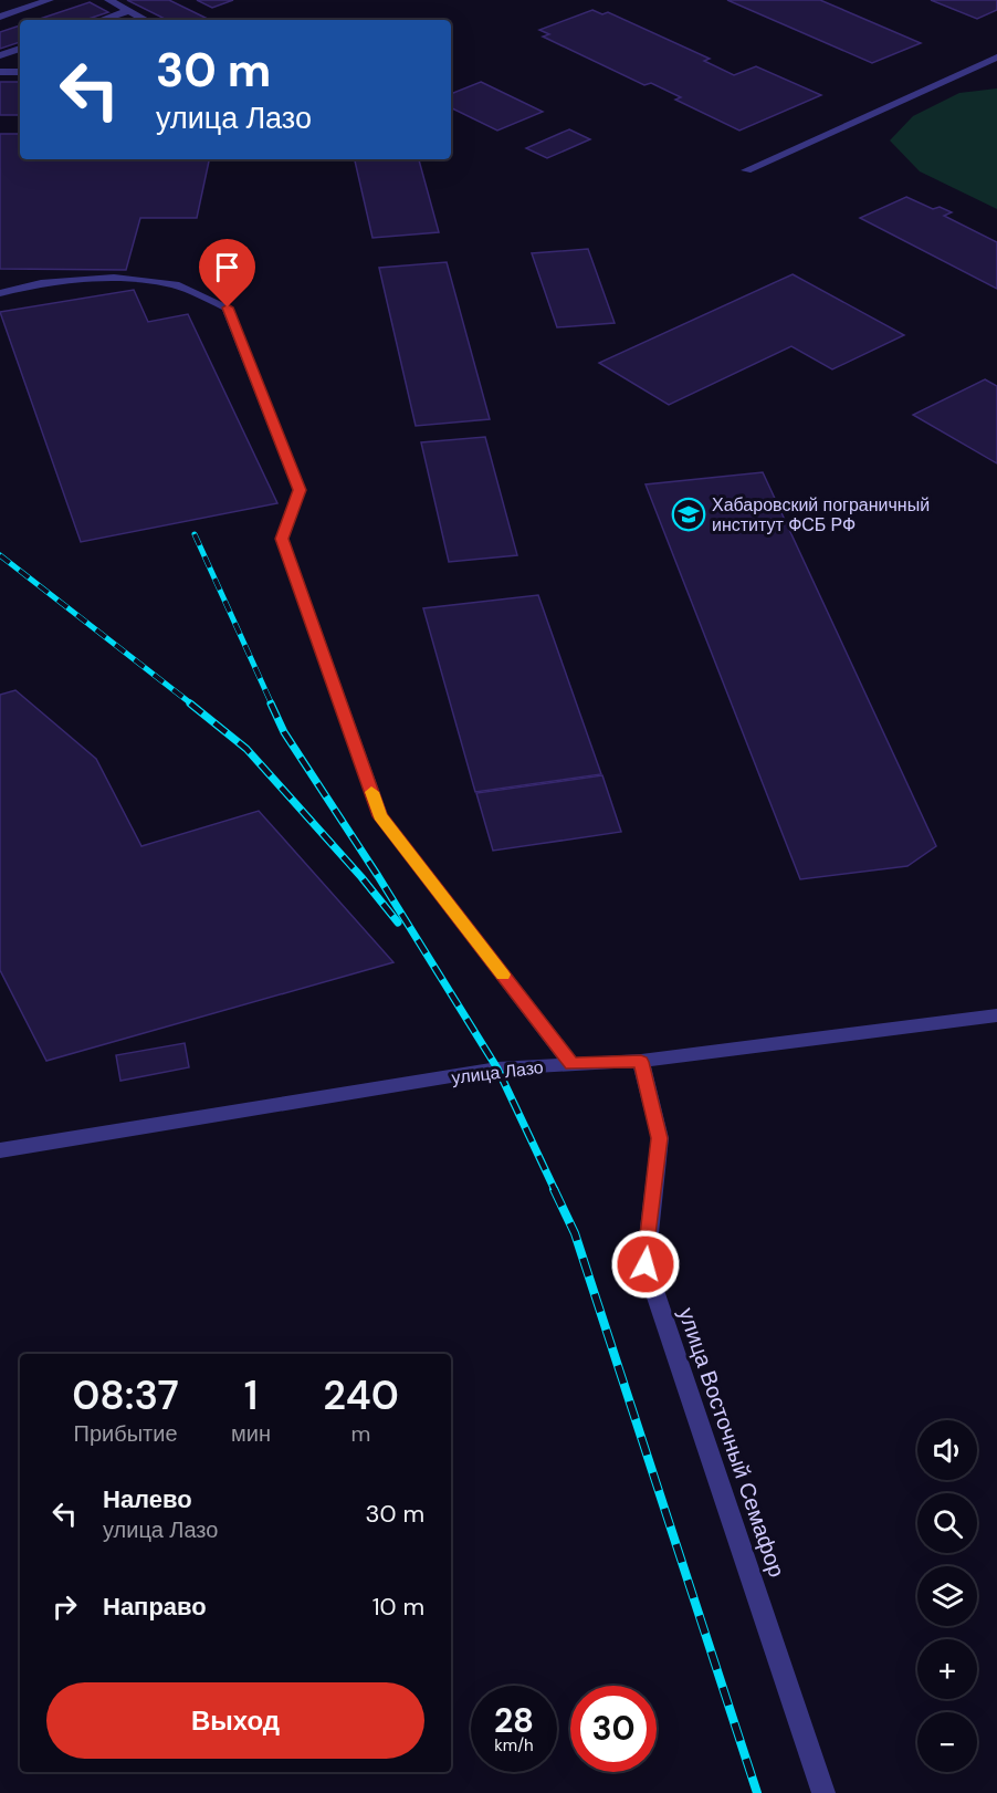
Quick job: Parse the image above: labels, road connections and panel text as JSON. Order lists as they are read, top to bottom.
{
  "streets": {
    "street": ["улица Лазо", "улица Восточный Семафор"]
  },
  "crossings": [
    ["улица Лазо", "улица Восточный Семафор"]
  ],
  "places": {
    "school or university": ["Хабаровский пограничный институт ФСБ РФ"]
  },
  "page": {
    "turn": ["30 m", "улица Лазо"],
    "eta": [
      "08:37",
      "Прибытие",
      "1",
      "мин",
      "240",
      "m"
    ],
    "map_buttons": ["+", "−"],
    "list": [
      {
        "name": "Налево",
        "note": "улица Лазо",
        "value": "30 m"
      },
      {
        "name": "Направо",
        "value": "10 m"
      }
    ],
    "buttons": "Выход",
    "speed": "28 km/h",
    "limit": "30"
  }
}
